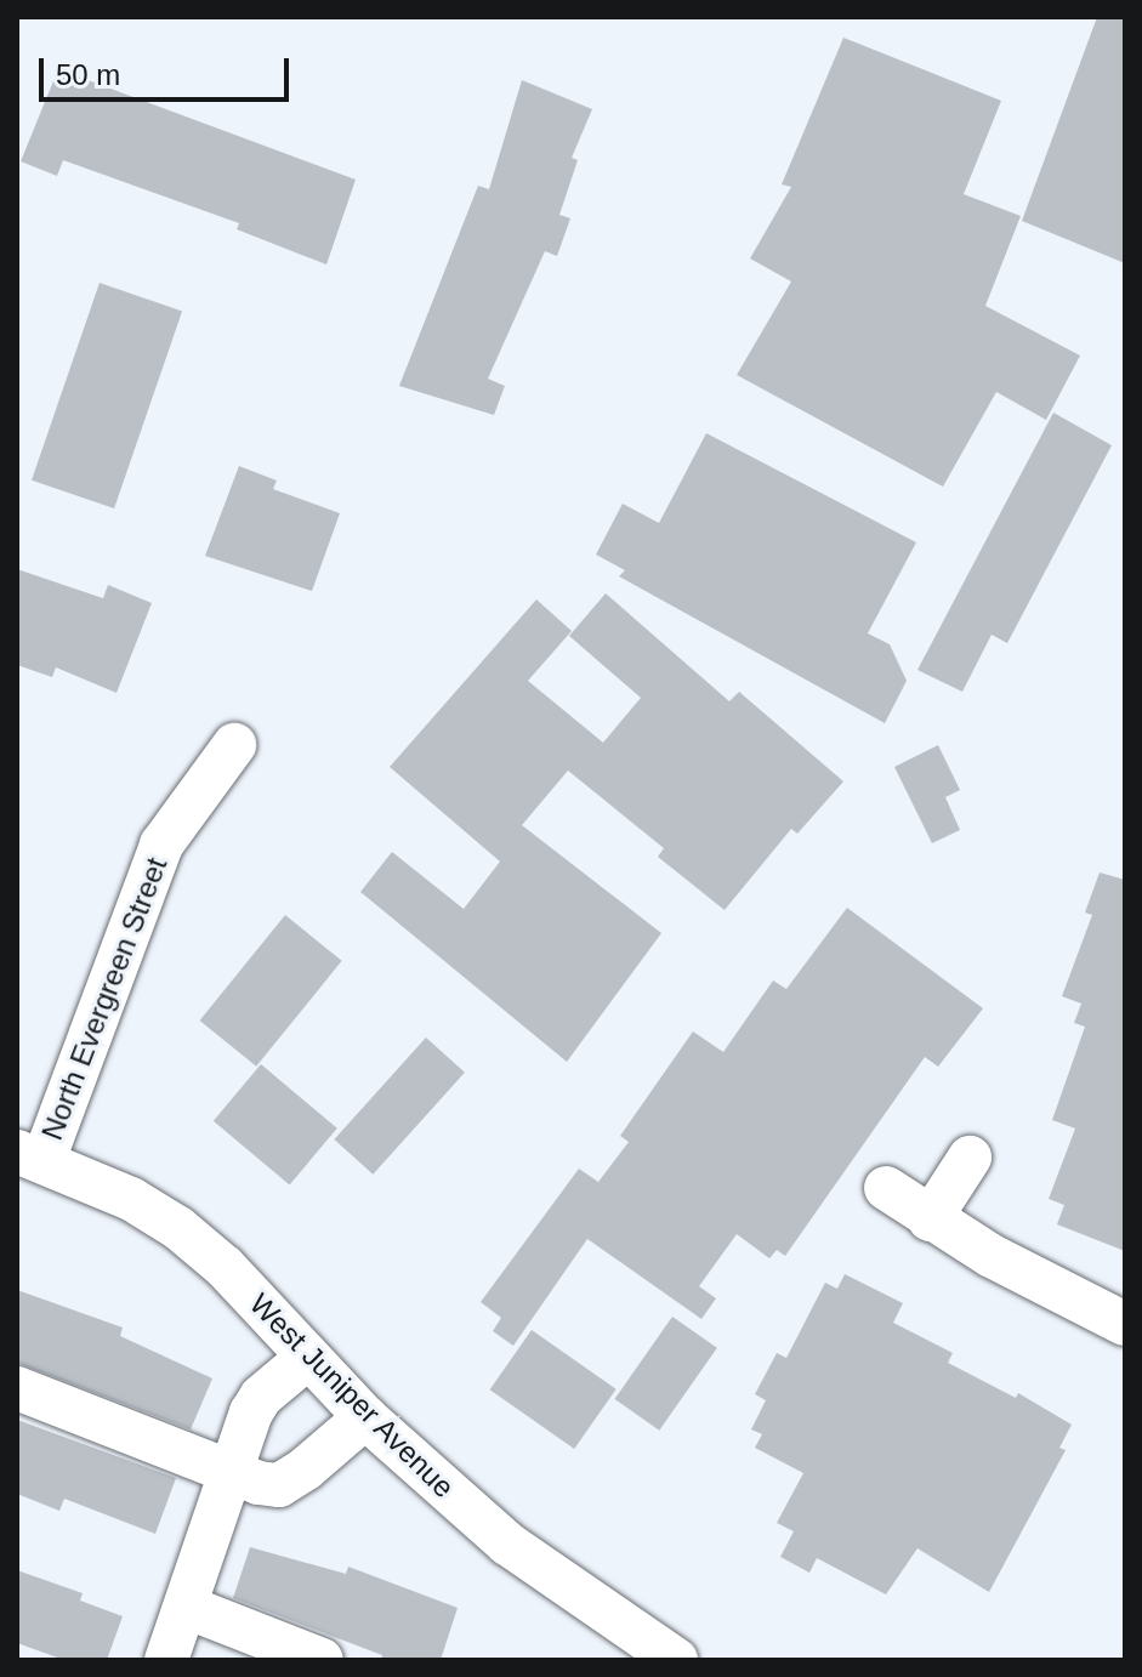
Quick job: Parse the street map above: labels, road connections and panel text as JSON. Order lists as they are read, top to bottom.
{
  "streets": {
    "street": ["North Evergreen Street", "West Juniper Avenue"]
  },
  "crossings": [
    ["North Evergreen Street", "West Juniper Avenue"]
  ],
  "scale_bar": "50 m"
}
